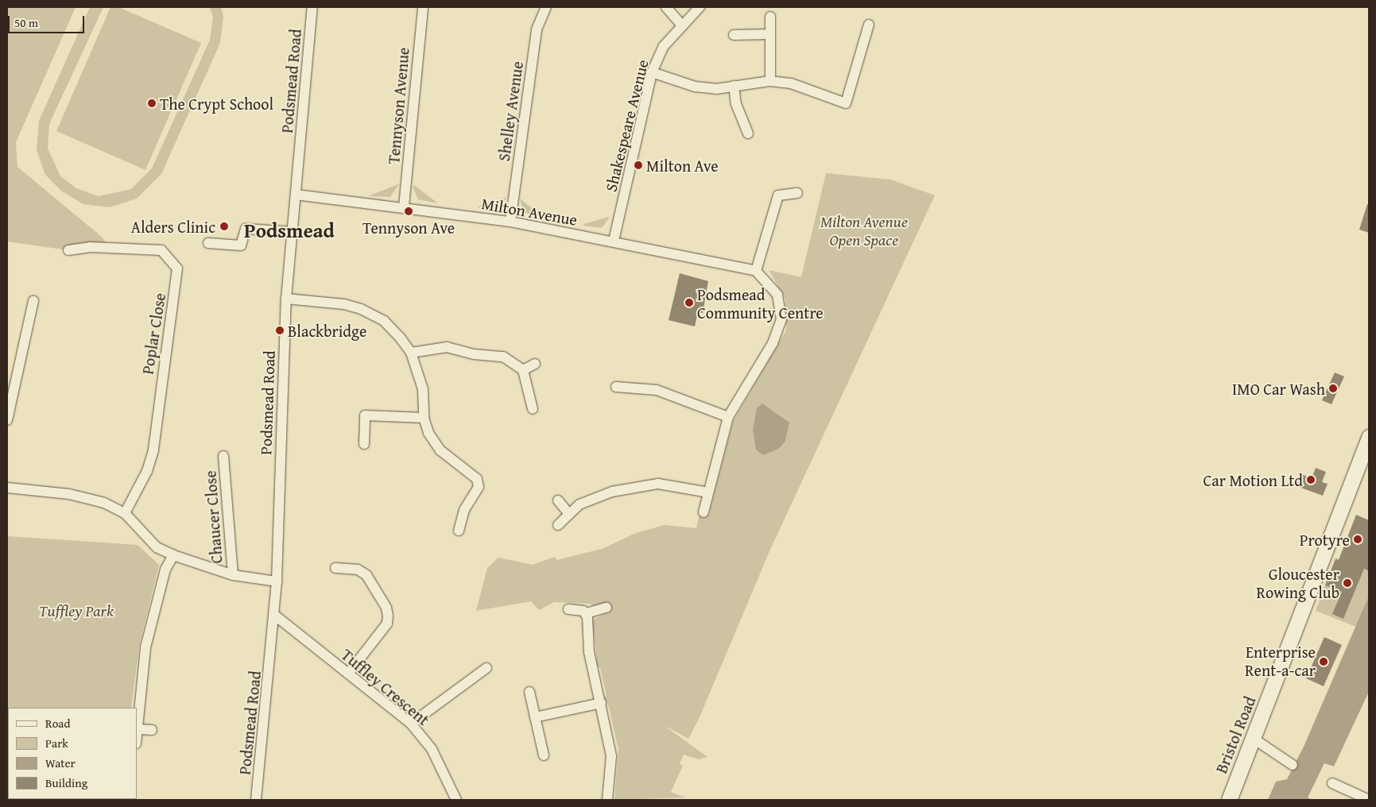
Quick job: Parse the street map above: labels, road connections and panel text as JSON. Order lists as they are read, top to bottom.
{
  "streets": {
    "street": [
      "Podsmead Road",
      "Tennyson Avenue",
      "Shelley Avenue",
      "Shakespeare Avenue",
      "Milton Avenue",
      "Poplar Close",
      "Chaucer Close",
      "Tuffley Crescent",
      "Bristol Road"
    ]
  },
  "crossings": [
    ["Podsmead Road", "Milton Avenue"],
    ["Podsmead Road", "Tuffley Crescent"],
    ["Tennyson Avenue", "Milton Avenue"],
    ["Shelley Avenue", "Milton Avenue"],
    ["Shakespeare Avenue", "Milton Avenue"]
  ],
  "districts": ["Podsmead"],
  "parks": ["Milton Avenue Open Space", "Tuffley Park"],
  "places": [
    "The Crypt School",
    "Milton Ave",
    "Tennyson Ave",
    "Alders Clinic",
    "Podsmead Community Centre",
    "Blackbridge",
    "IMO Car Wash",
    "Car Motion Ltd",
    "Protyre",
    "Gloucester Rowing Club",
    "Enterprise Rent-a-car"
  ],
  "legend": [
    "Road",
    "Park",
    "Water",
    "Building"
  ],
  "scale_bar": "50 m"
}
